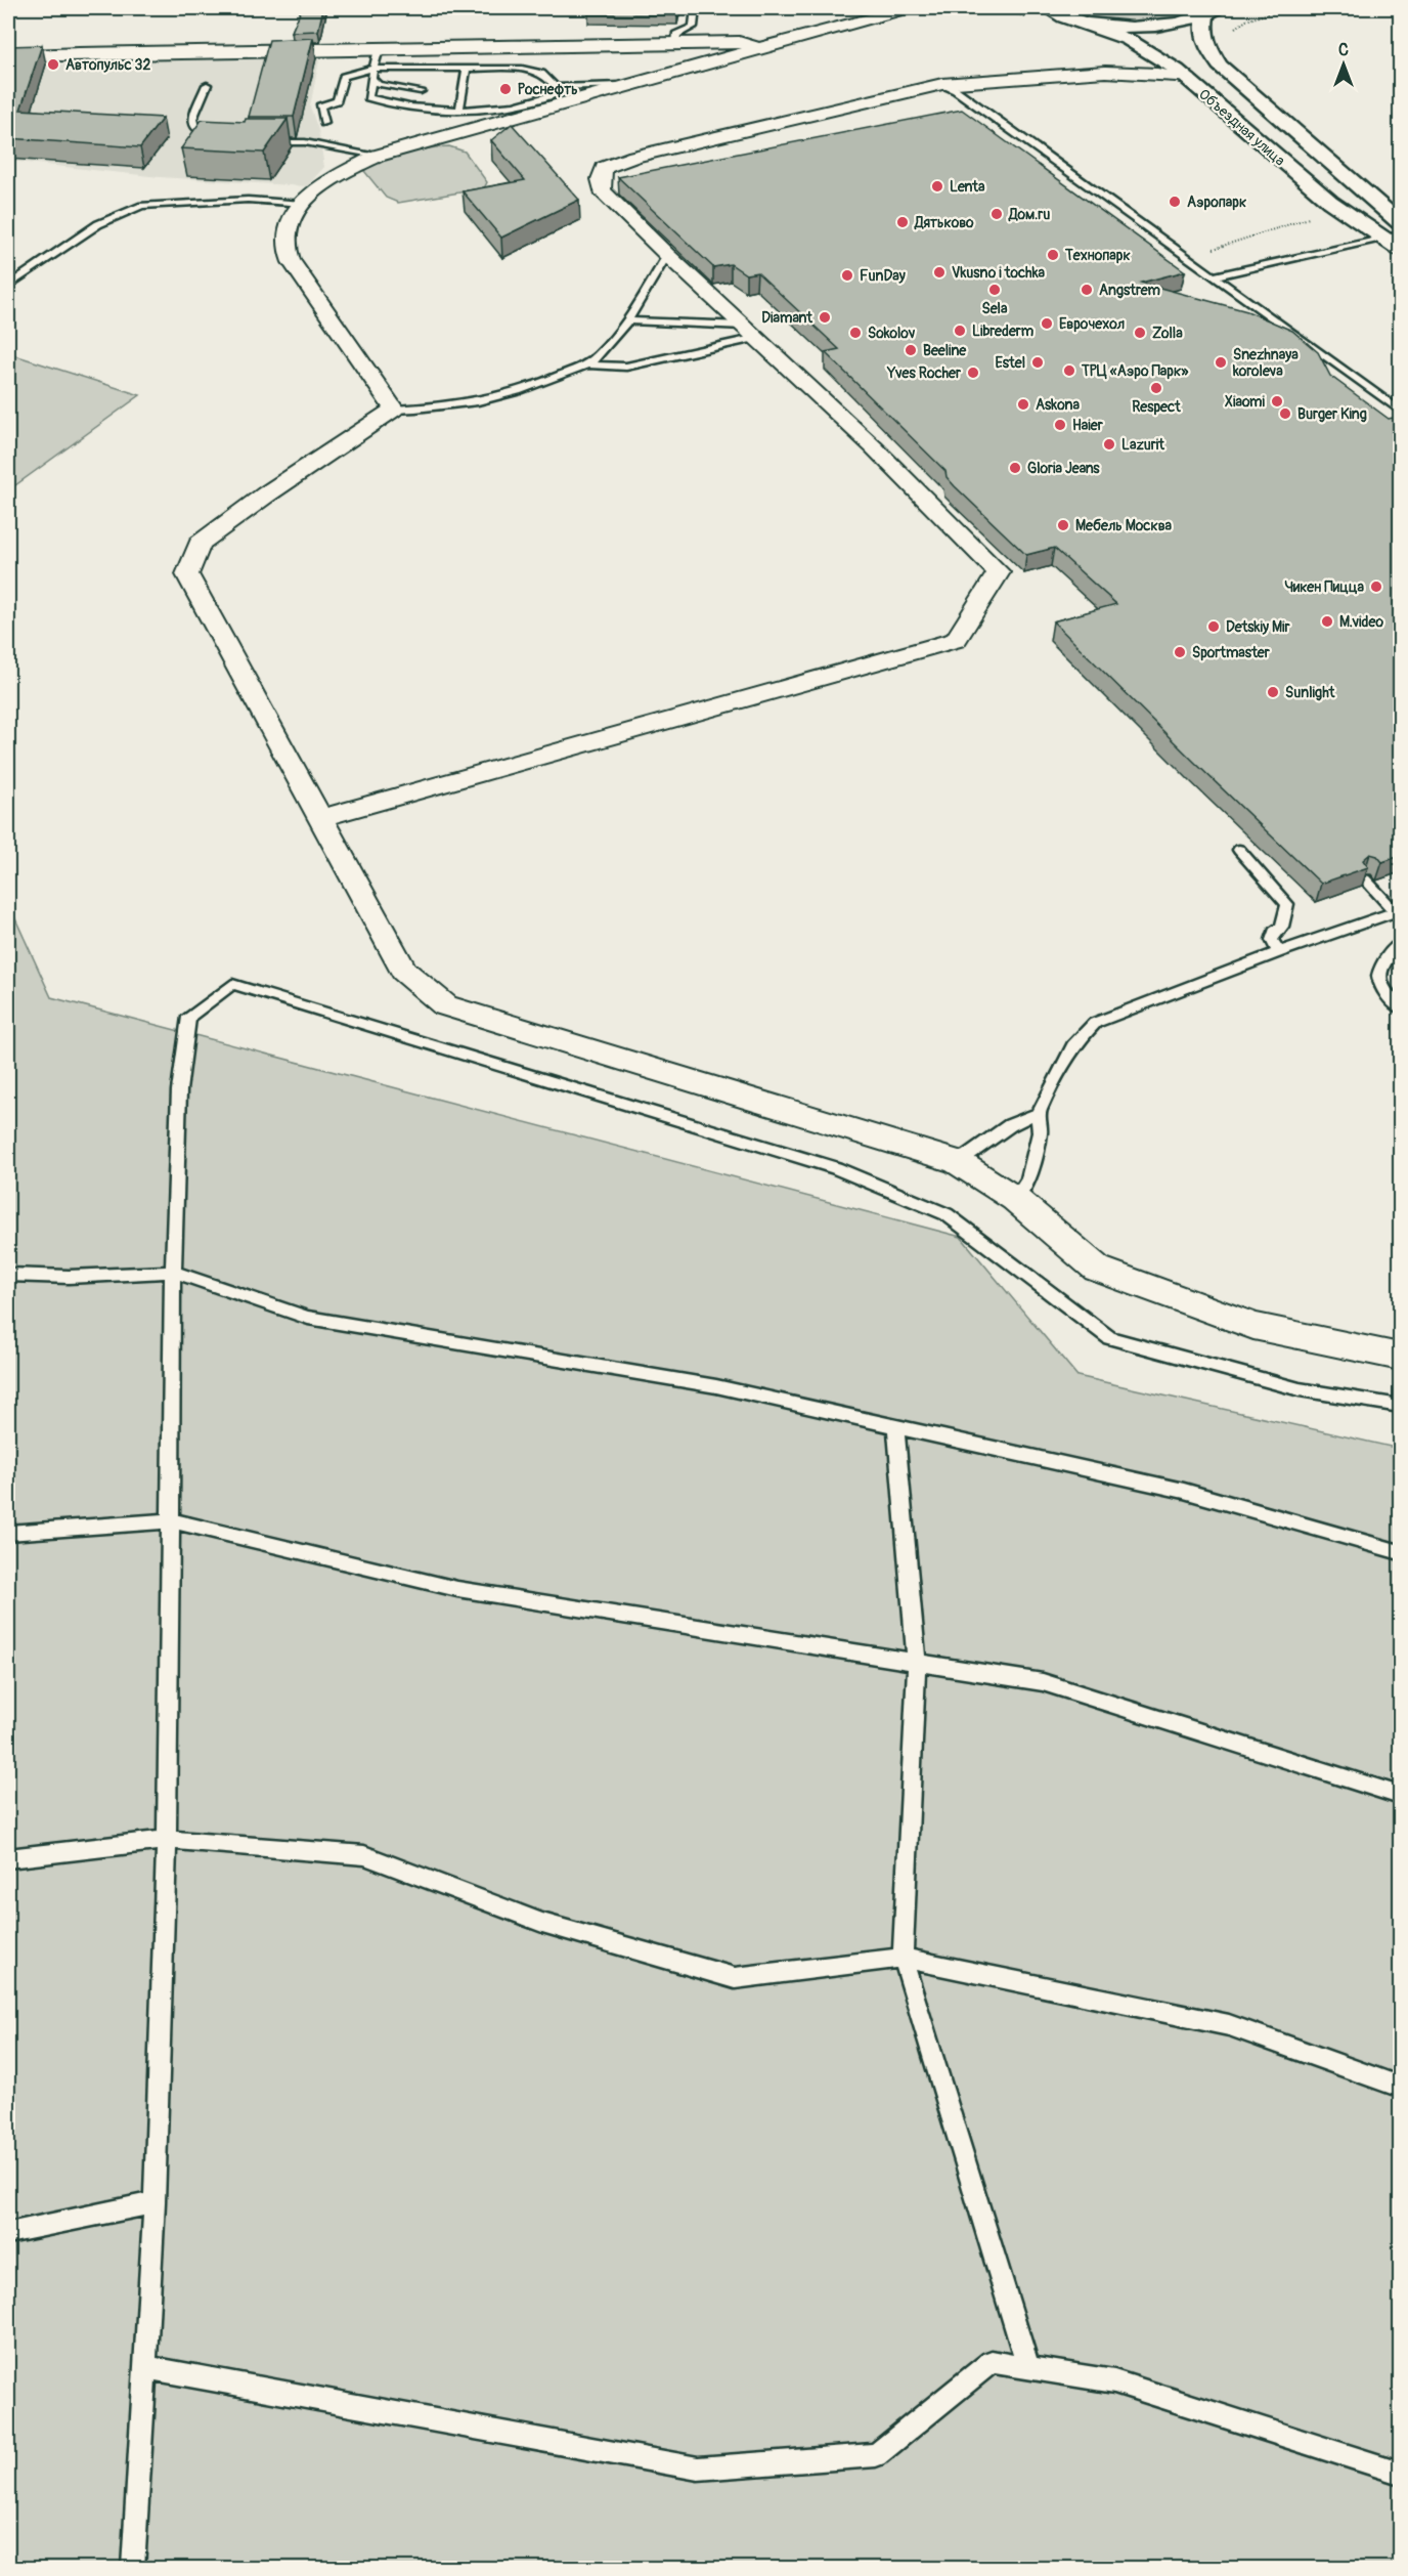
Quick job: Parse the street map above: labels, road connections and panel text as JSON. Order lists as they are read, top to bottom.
{
  "streets": {
    "main road": ["Объездная улица"]
  },
  "places": [
    "Автопульс 32",
    "Роснефть",
    "Lenta",
    "Аэропарк",
    "Дом.ru",
    "Дятьково",
    "Технопарк",
    "Vkusno i tochka",
    "FunDay",
    "Sela",
    "Angstrem",
    "Diamant",
    "Еврочехол",
    "Librederm",
    "Sokolov",
    "Zolla",
    "Beeline",
    "Estel",
    "Snezhnaya koroleva",
    "ТРЦ «Аэро Парк»",
    "Yves Rocher",
    "Respect",
    "Xiaomi",
    "Askona",
    "Burger King",
    "Haier",
    "Lazurit",
    "Gloria Jeans",
    "Мебель Москва",
    "Чикен Пицца",
    "M.video",
    "Detskiy Mir",
    "Sportmaster",
    "Sunlight"
  ],
  "north": "top"
}
